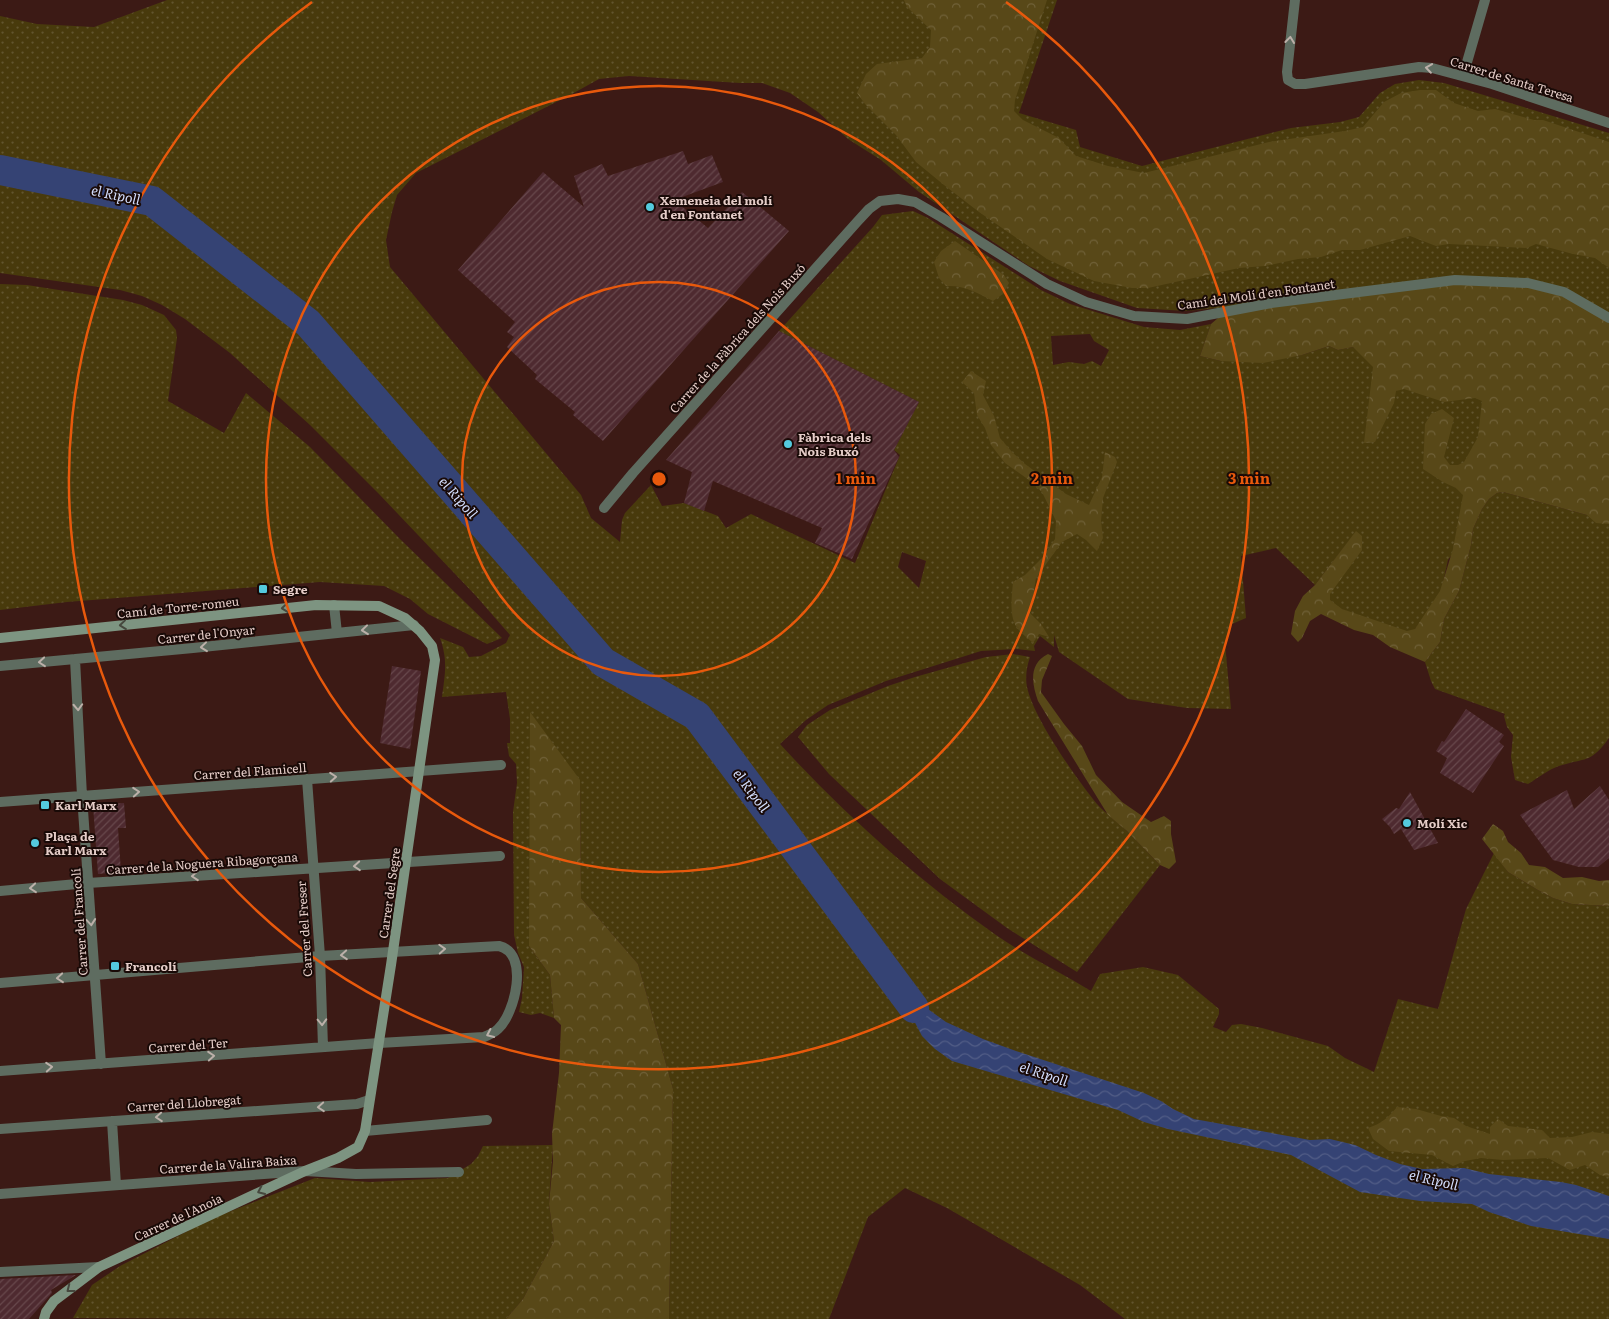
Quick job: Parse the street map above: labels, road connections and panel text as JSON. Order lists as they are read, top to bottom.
{
  "streets": {
    "street": [
      "Carrer de Santa Teresa",
      "Camí del Molí d'en Fontanet",
      "Carrer de la Fàbrica dels Nois Buxó",
      "Camí de Torre-romeu",
      "Carrer de l'Onyar",
      "Carrer del Flamicell",
      "Carrer de la Noguera Ribagorçana",
      "Carrer del Segre",
      "Carrer del Francolí",
      "Carrer del Freser",
      "Carrer del Ter",
      "Carrer del Llobregat",
      "Carrer de la Valira Baixa",
      "Carrer de l'Anoia"
    ]
  },
  "crossings": [
    ["Camí del Molí d'en Fontanet", "Carrer de la Fàbrica dels Nois Buxó"],
    ["Camí de Torre-romeu", "Carrer de l'Onyar"],
    ["Camí de Torre-romeu", "Carrer del Segre"],
    ["Carrer de l'Onyar", "Carrer del Segre"],
    ["Carrer de l'Onyar", "Carrer del Francolí"],
    ["Carrer del Flamicell", "Carrer del Segre"],
    ["Carrer del Flamicell", "Carrer del Francolí"],
    ["Carrer del Flamicell", "Carrer del Freser"],
    ["Carrer de la Noguera Ribagorçana", "Carrer del Segre"],
    ["Carrer de la Noguera Ribagorçana", "Carrer del Francolí"],
    ["Carrer de la Noguera Ribagorçana", "Carrer del Freser"],
    ["Carrer del Segre", "Carrer del Ter"],
    ["Carrer del Segre", "Carrer del Llobregat"],
    ["Carrer del Segre", "Carrer de l'Anoia"],
    ["Carrer del Francolí", "Carrer del Ter"],
    ["Carrer del Freser", "Carrer del Ter"],
    ["Carrer de la Valira Baixa", "Carrer de l'Anoia"]
  ],
  "one_way": [
    "Camí de Torre-romeu",
    "Carrer de l'Onyar",
    "Carrer del Flamicell",
    "Carrer del Francolí",
    "Carrer del Llobregat",
    "Carrer de l'Anoia"
  ],
  "water": ["el Ripoll"],
  "places": {
    "other": [
      "Xemeneia del molí d'en Fontanet",
      "Fàbrica dels Nois Buxó",
      "Molí Xic",
      "Plaça de Karl Marx"
    ],
    "transit": ["Segre", "Karl Marx", "Francolí"]
  },
  "rings": ["1 min", "2 min", "3 min"]
}
